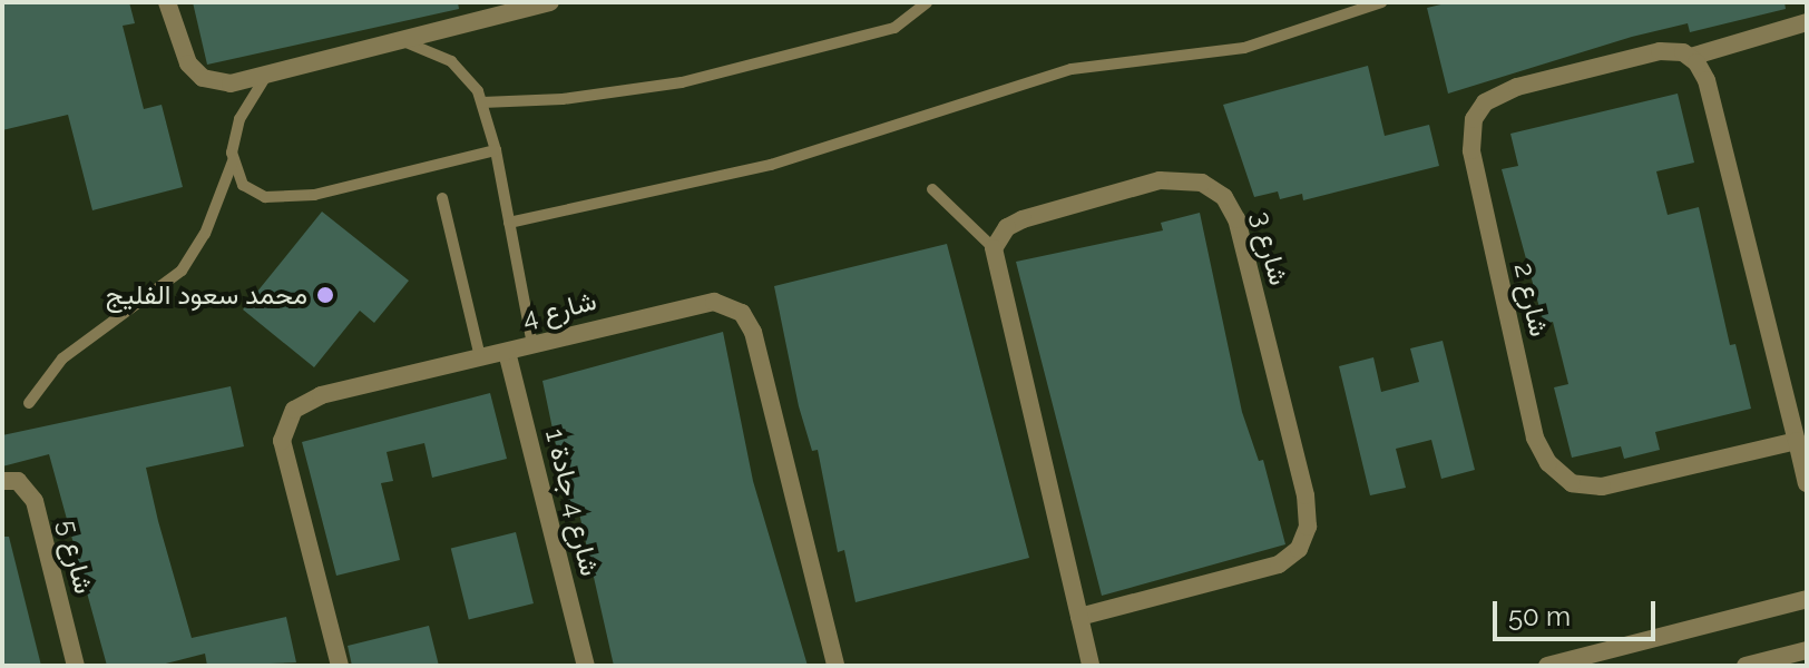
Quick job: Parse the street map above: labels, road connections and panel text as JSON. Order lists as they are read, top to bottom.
{
  "streets": {
    "street": [
      "شارع 3",
      "شارع 2",
      "شارع 4",
      "شارع 4 جادة 1",
      "شارع 5"
    ]
  },
  "crossings": [
    ["شارع 4", "شارع 4 جادة 1"]
  ],
  "places": ["محمد سعود الفليج"],
  "scale_bar": "50 m"
}
